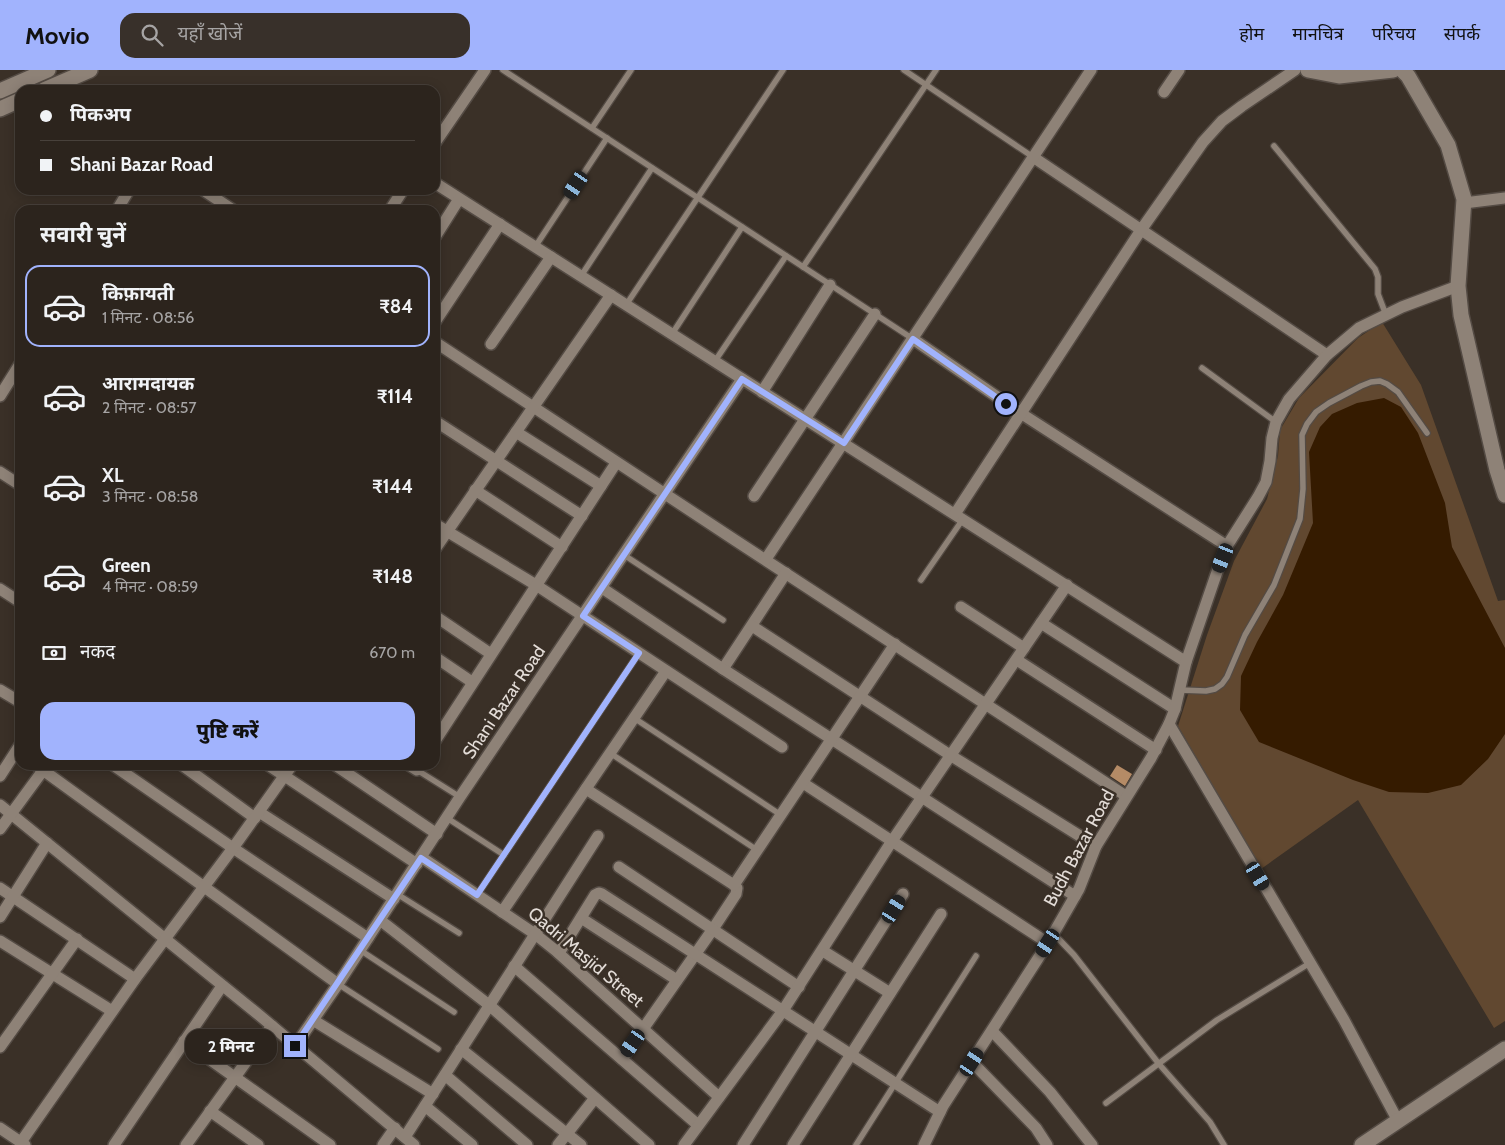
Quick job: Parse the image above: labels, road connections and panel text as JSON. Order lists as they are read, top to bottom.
{
  "streets": {
    "street": ["Shani Bazar Road", "Budh Bazar Road", "Qadri Masjid Street"]
  },
  "crossings": [
    ["Shani Bazar Road", "Qadri Masjid Street"]
  ],
  "page": {
    "header": "Movio",
    "search": "यहाँ खोजें",
    "nav": [
      "होम",
      "मानचित्र",
      "परिचय",
      "संपर्क"
    ],
    "banner": ["पिकअप", "Shani Bazar Road"],
    "heading": "सवारी चुनें",
    "list": [
      {
        "name": "किफ़ायती",
        "note": "1 मिनट · 08:56",
        "value": "₹84"
      },
      {
        "name": "आरामदायक",
        "note": "2 मिनट · 08:57",
        "value": "₹114"
      },
      {
        "name": "XL",
        "note": "3 मिनट · 08:58",
        "value": "₹144"
      },
      {
        "name": "Green",
        "note": "4 मिनट · 08:59",
        "value": "₹148"
      }
    ],
    "pay": ["नकद", "670 m"],
    "buttons": "पुष्टि करें",
    "bubble": "2 मिनट"
  }
}
